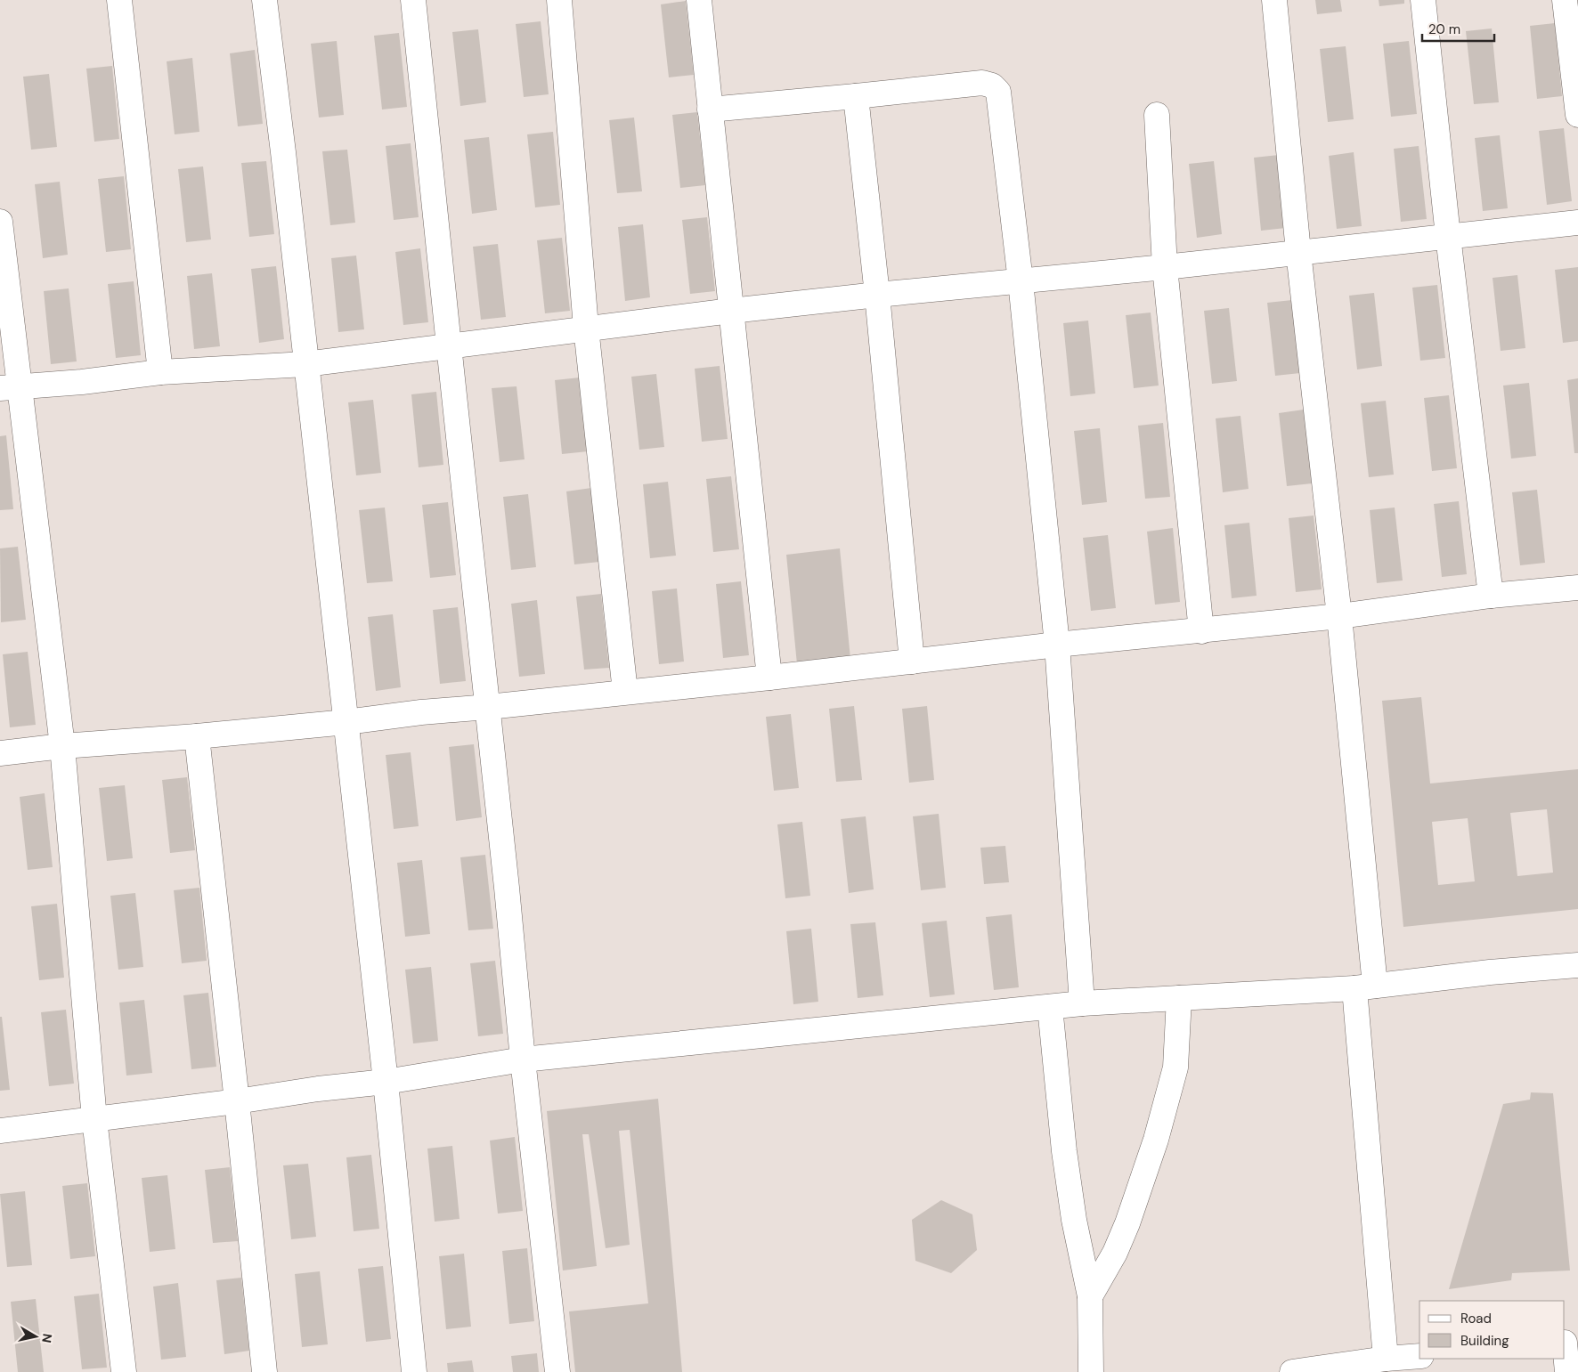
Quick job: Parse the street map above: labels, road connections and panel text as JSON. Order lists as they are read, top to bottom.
{
  "legend": ["Road", "Building"],
  "scale_bar": "20 m",
  "north": "right"
}
